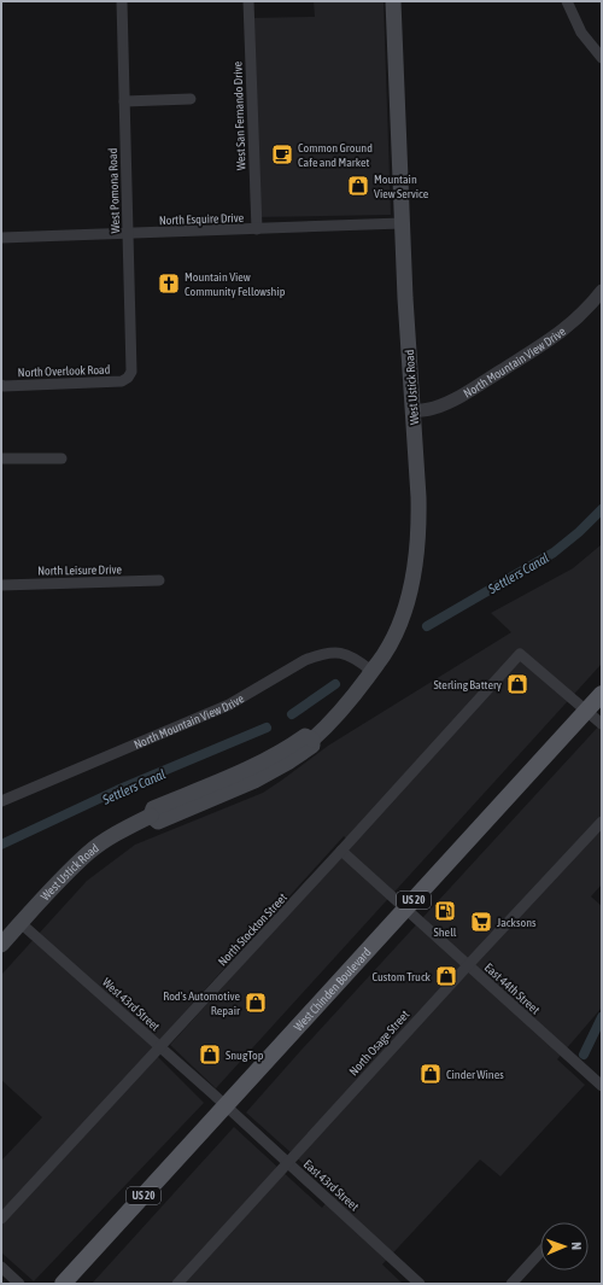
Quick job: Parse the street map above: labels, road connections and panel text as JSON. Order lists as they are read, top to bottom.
{
  "streets": {
    "main road": ["West Ustick Road", "US 20", "West Chinden Boulevard"],
    "street": [
      "West San Fernando Drive",
      "West Pomona Road",
      "North Esquire Drive",
      "North Mountain View Drive",
      "North Overlook Road",
      "North Leisure Drive",
      "North Stockton Street",
      "East 44th Street",
      "West 43rd Street",
      "North Osage Street",
      "East 43rd Street"
    ]
  },
  "crossings": [
    ["West San Fernando Drive", "North Esquire Drive"],
    ["West Pomona Road", "North Esquire Drive"],
    ["West Pomona Road", "North Overlook Road"],
    ["North Esquire Drive", "West Ustick Road"],
    ["North Mountain View Drive", "West Ustick Road"],
    ["West Ustick Road", "West 43rd Street"],
    ["North Stockton Street", "East 44th Street"],
    ["North Stockton Street", "West Chinden Boulevard"],
    ["North Stockton Street", "West 43rd Street"],
    ["East 44th Street", "West Chinden Boulevard"],
    ["East 44th Street", "North Osage Street"],
    ["West Chinden Boulevard", "West 43rd Street"],
    ["West Chinden Boulevard", "East 43rd Street"],
    ["West 43rd Street", "East 43rd Street"],
    ["North Osage Street", "East 43rd Street"]
  ],
  "water": ["Settlers Canal"],
  "places": {
    "cafe": ["Common Ground Cafe and Market"],
    "shop": [
      "Mountain View Service",
      "Sterling Battery",
      "Custom Truck",
      "Rod's Automotive Repair",
      "SnugTop",
      "Cinder Wines"
    ],
    "church": ["Mountain View Community Fellowship"],
    "fuel station": ["Shell"],
    "supermarket": ["Jacksons"]
  },
  "north": "right"
}
